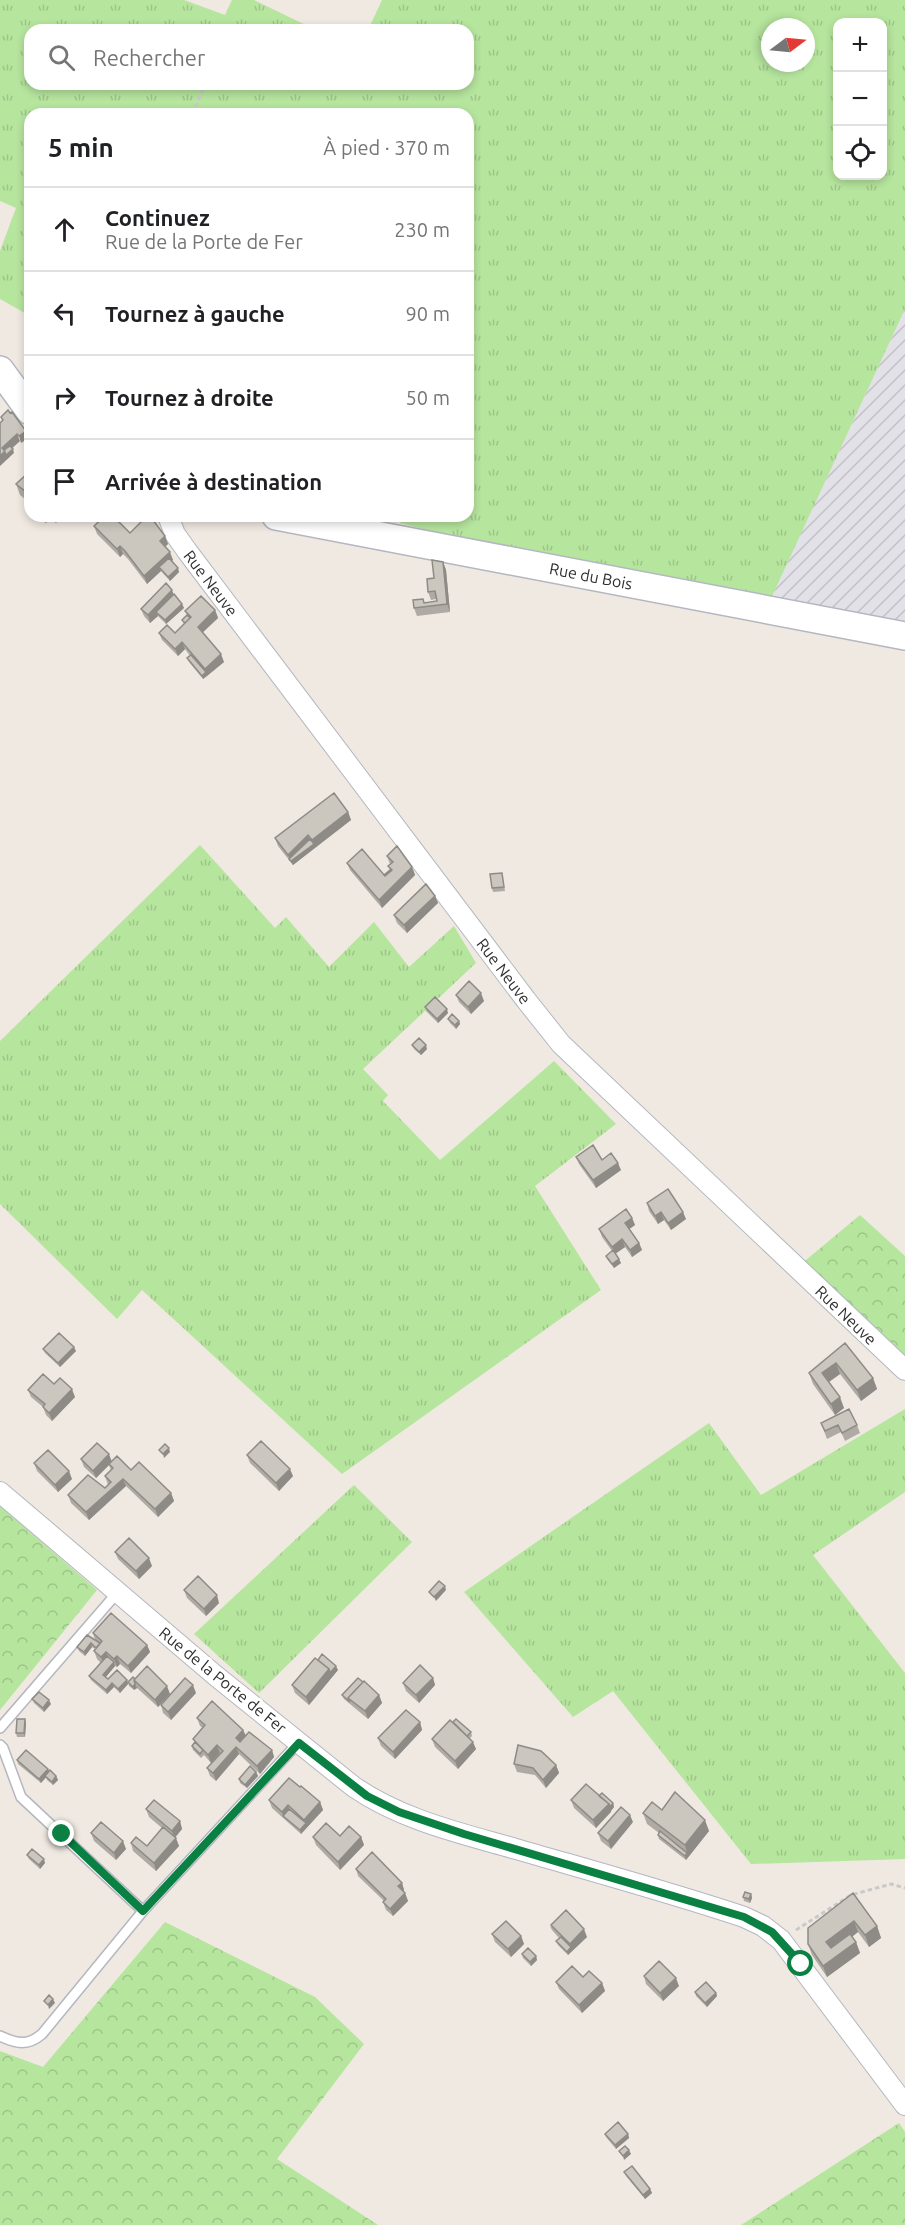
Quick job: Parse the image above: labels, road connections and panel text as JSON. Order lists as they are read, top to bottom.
{
  "streets": {
    "street": ["Rue du Bois", "Rue Neuve", "Rue de la Porte de Fer"]
  },
  "north": "right",
  "page": {
    "map_buttons": ["+", "−"],
    "search": "Rechercher",
    "heading": ["5 min", "À pied · 370 m"],
    "list": [
      ["Continuez", "Rue de la Porte de Fer", "230 m"],
      ["Tournez à gauche", "90 m"],
      ["Tournez à droite", "50 m"],
      "Arrivée à destination"
    ]
  }
}
